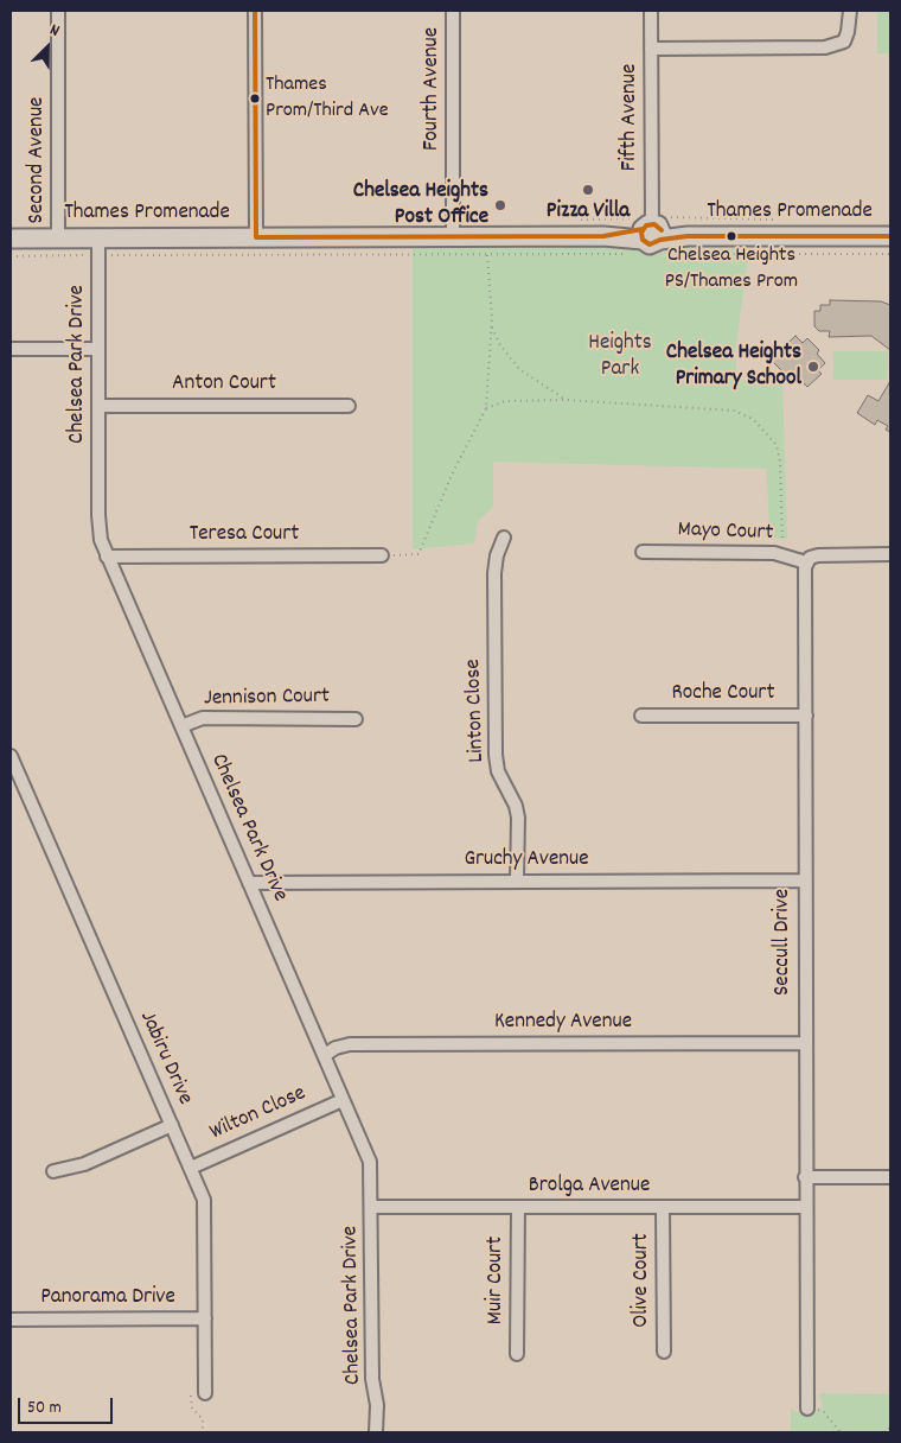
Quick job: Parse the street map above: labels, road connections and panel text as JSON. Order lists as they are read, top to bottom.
{
  "streets": {
    "main road": ["Thames Promenade"],
    "street": [
      "Fourth Avenue",
      "Fifth Avenue",
      "Second Avenue",
      "Chelsea Park Drive",
      "Anton Court",
      "Mayo Court",
      "Teresa Court",
      "Roche Court",
      "Jennison Court",
      "Linton Close",
      "Gruchy Avenue",
      "Seccull Drive",
      "Kennedy Avenue",
      "Jabiru Drive",
      "Wilton Close",
      "Brolga Avenue",
      "Muir Court",
      "Olive Court",
      "Panorama Drive"
    ]
  },
  "crossings": [
    ["Fourth Avenue", "Thames Promenade"],
    ["Fifth Avenue", "Thames Promenade"],
    ["Second Avenue", "Thames Promenade"],
    ["Thames Promenade", "Chelsea Park Drive"],
    ["Chelsea Park Drive", "Anton Court"],
    ["Chelsea Park Drive", "Teresa Court"],
    ["Chelsea Park Drive", "Jennison Court"],
    ["Chelsea Park Drive", "Gruchy Avenue"],
    ["Chelsea Park Drive", "Kennedy Avenue"],
    ["Chelsea Park Drive", "Wilton Close"],
    ["Chelsea Park Drive", "Brolga Avenue"],
    ["Mayo Court", "Seccull Drive"],
    ["Roche Court", "Seccull Drive"],
    ["Linton Close", "Gruchy Avenue"],
    ["Gruchy Avenue", "Seccull Drive"],
    ["Seccull Drive", "Kennedy Avenue"],
    ["Seccull Drive", "Brolga Avenue"],
    ["Jabiru Drive", "Wilton Close"],
    ["Jabiru Drive", "Panorama Drive"],
    ["Brolga Avenue", "Muir Court"],
    ["Brolga Avenue", "Olive Court"]
  ],
  "parks": ["Heights Park"],
  "places": [
    "Thames Prom/Third Ave",
    "Pizza Villa",
    "Chelsea Heights Post Office",
    "Chelsea Heights PS/Thames Prom",
    "Chelsea Heights Primary School"
  ],
  "scale_bar": "50 m",
  "north": "top right"
}
